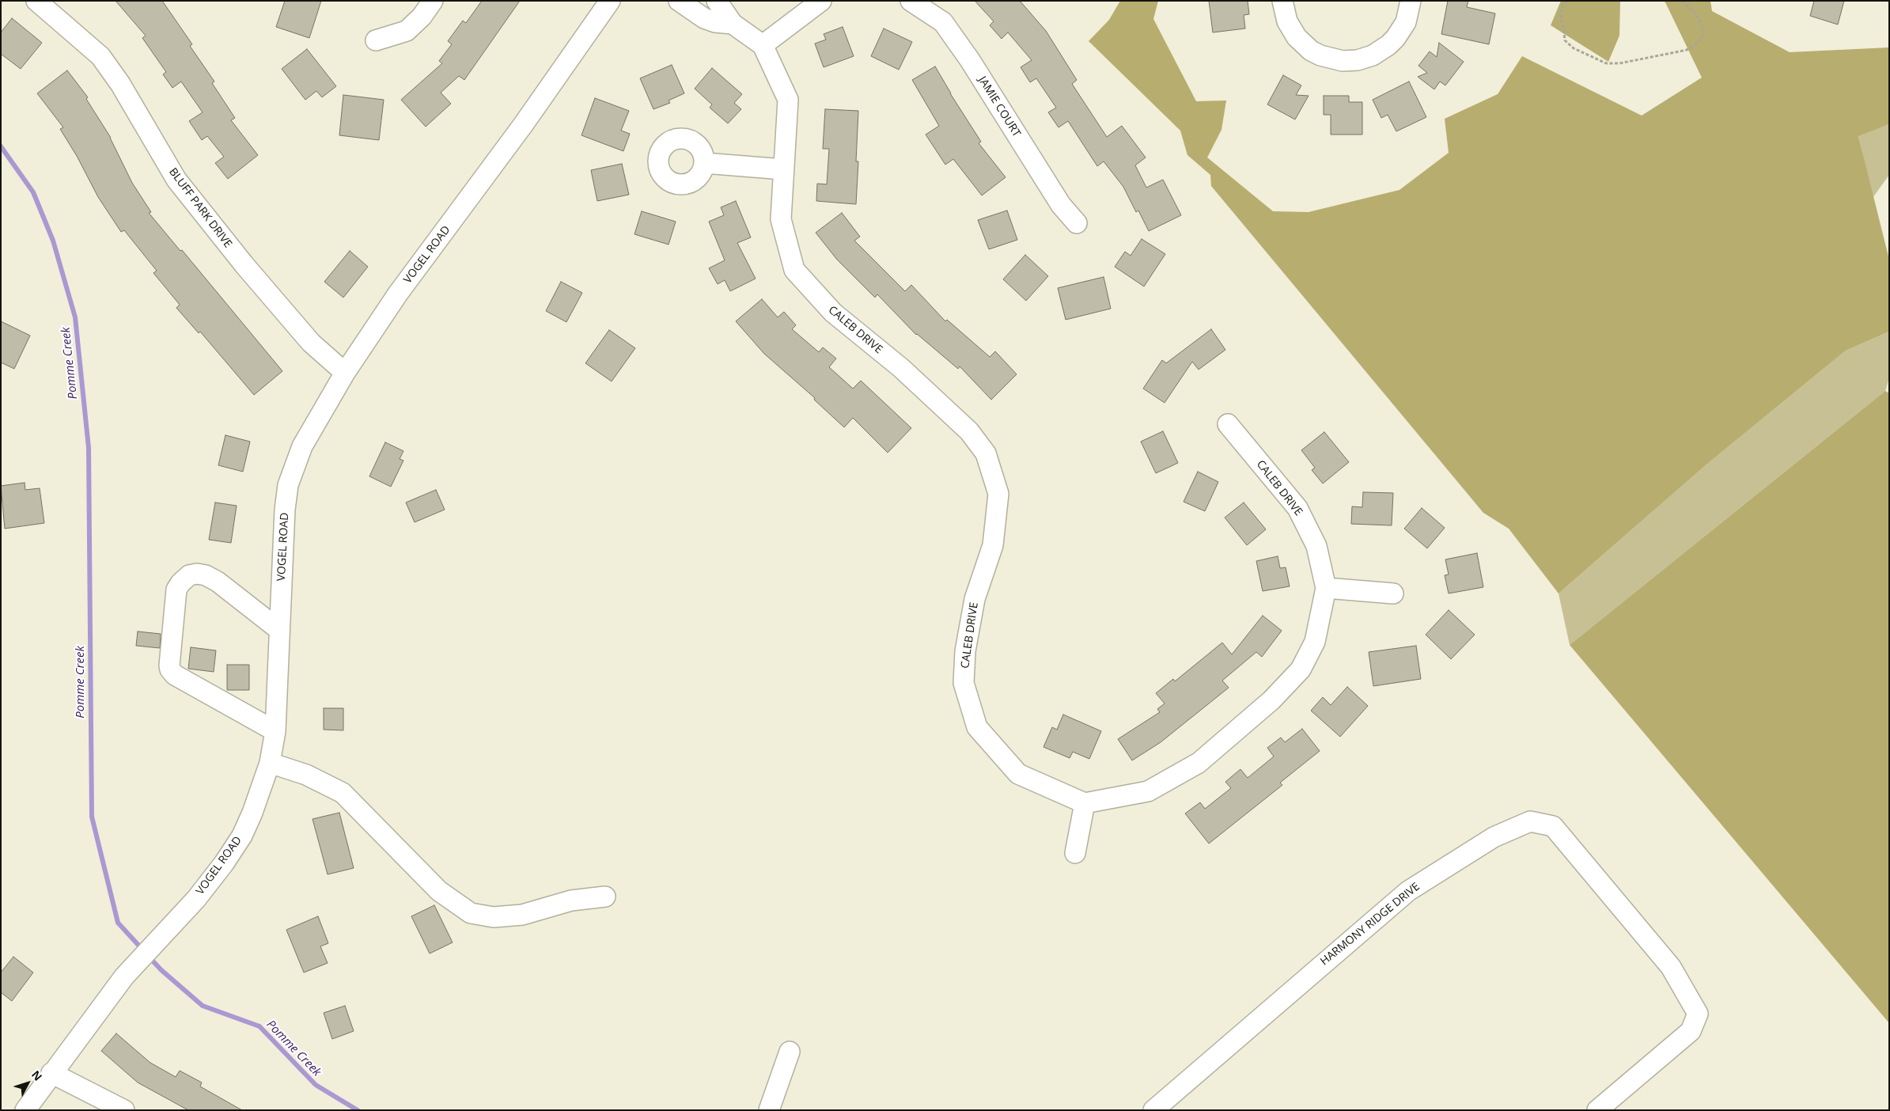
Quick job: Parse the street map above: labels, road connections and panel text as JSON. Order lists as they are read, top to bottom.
{
  "streets": {
    "street": [
      "JAMIE COURT",
      "BLUFF PARK DRIVE",
      "VOGEL ROAD",
      "CALEB DRIVE",
      "HARMONY RIDGE DRIVE"
    ]
  },
  "crossings": [
    ["BLUFF PARK DRIVE", "VOGEL ROAD"]
  ],
  "water": ["Pomme Creek"],
  "north": "top right"
}
